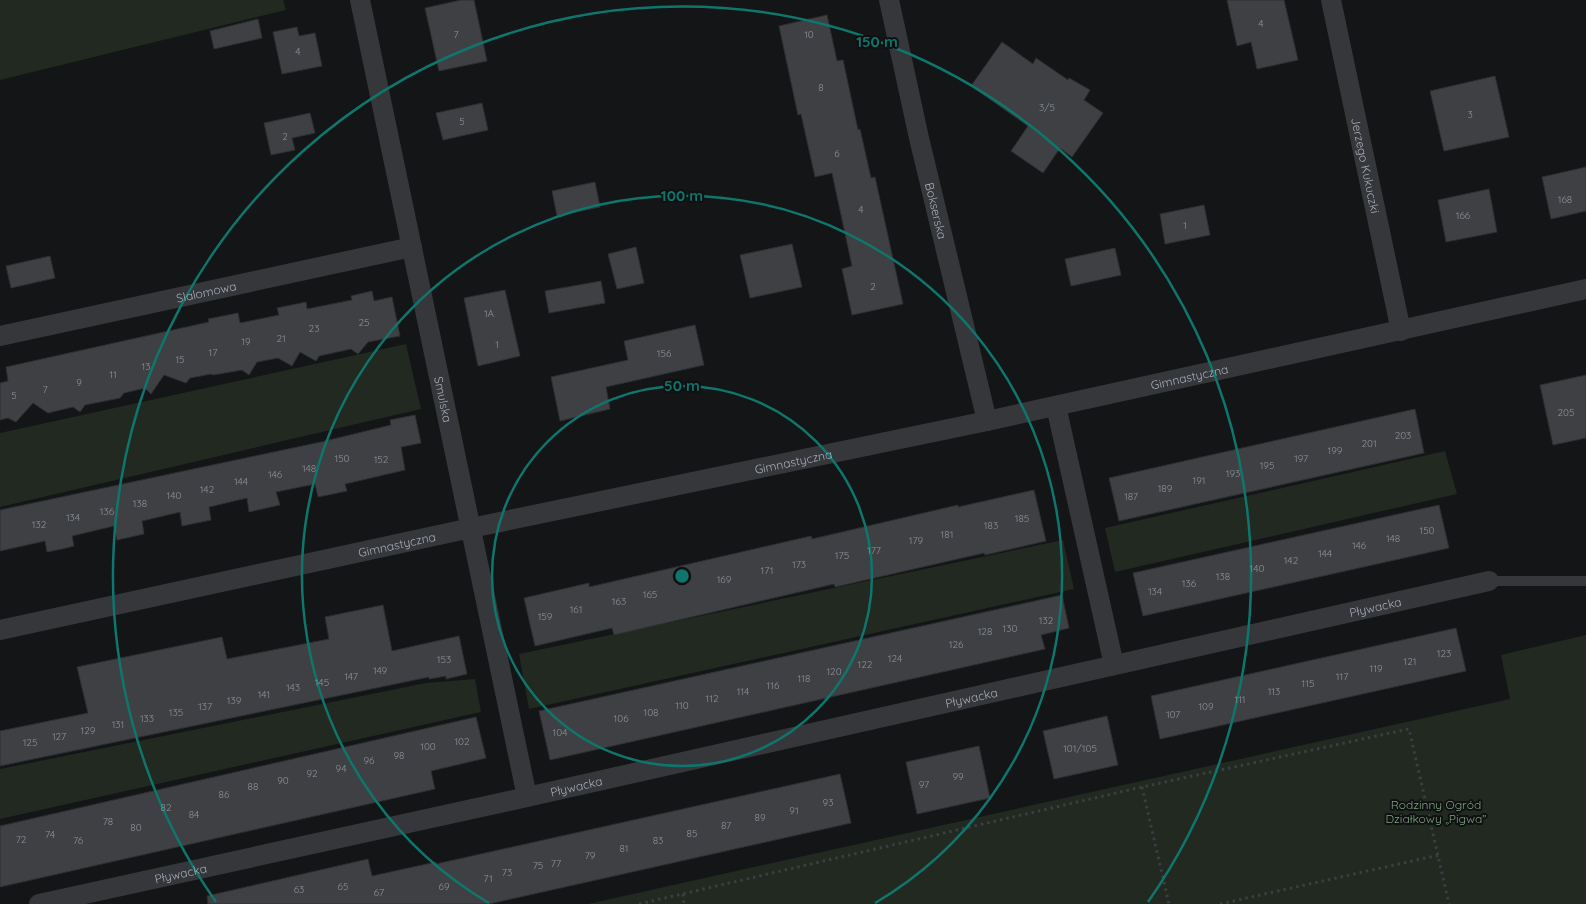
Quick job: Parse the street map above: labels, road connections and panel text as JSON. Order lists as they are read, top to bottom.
{
  "streets": {
    "street": [
      "Jerzego Kukuczki",
      "Bokserska",
      "Slalomowa",
      "Gimnastyczna",
      "Smulska",
      "Pływacka"
    ]
  },
  "crossings": [
    ["Jerzego Kukuczki", "Gimnastyczna"],
    ["Bokserska", "Gimnastyczna"],
    ["Slalomowa", "Smulska"],
    ["Gimnastyczna", "Smulska"],
    ["Smulska", "Pływacka"]
  ],
  "parks": ["Rodzinny Ogród Działkowy „Pigwa”"],
  "house_numbers": [
    "4",
    "7",
    "10",
    "4",
    "8",
    "3/5",
    "3",
    "5",
    "2",
    "6",
    "168",
    "4",
    "166",
    "1",
    "2",
    "1A",
    "25",
    "23",
    "21",
    "19",
    "1",
    "17",
    "156",
    "15",
    "13",
    "11",
    "9",
    "7",
    "5",
    "205",
    "203",
    "201",
    "199",
    "150",
    "197",
    "152",
    "195",
    "148",
    "193",
    "146",
    "191",
    "144",
    "189",
    "142",
    "140",
    "187",
    "138",
    "136",
    "134",
    "185",
    "132",
    "183",
    "150",
    "181",
    "148",
    "179",
    "146",
    "177",
    "144",
    "175",
    "142",
    "173",
    "140",
    "171",
    "138",
    "169",
    "136",
    "134",
    "165",
    "163",
    "161",
    "159",
    "132",
    "130",
    "128",
    "126",
    "123",
    "124",
    "153",
    "121",
    "122",
    "119",
    "149",
    "120",
    "147",
    "117",
    "118",
    "145",
    "115",
    "116",
    "143",
    "114",
    "113",
    "141",
    "112",
    "111",
    "139",
    "110",
    "137",
    "109",
    "135",
    "108",
    "107",
    "133",
    "106",
    "131",
    "129",
    "104",
    "127",
    "102",
    "125",
    "100",
    "101/105",
    "98",
    "96",
    "94",
    "92",
    "99",
    "90",
    "97",
    "88",
    "86",
    "93",
    "82",
    "91",
    "84",
    "89",
    "78",
    "87",
    "80",
    "85",
    "74",
    "72",
    "76",
    "83",
    "81",
    "79",
    "77",
    "75",
    "73",
    "71",
    "65",
    "69",
    "63",
    "67"
  ],
  "rings": ["150 m", "100 m", "50 m"]
}
